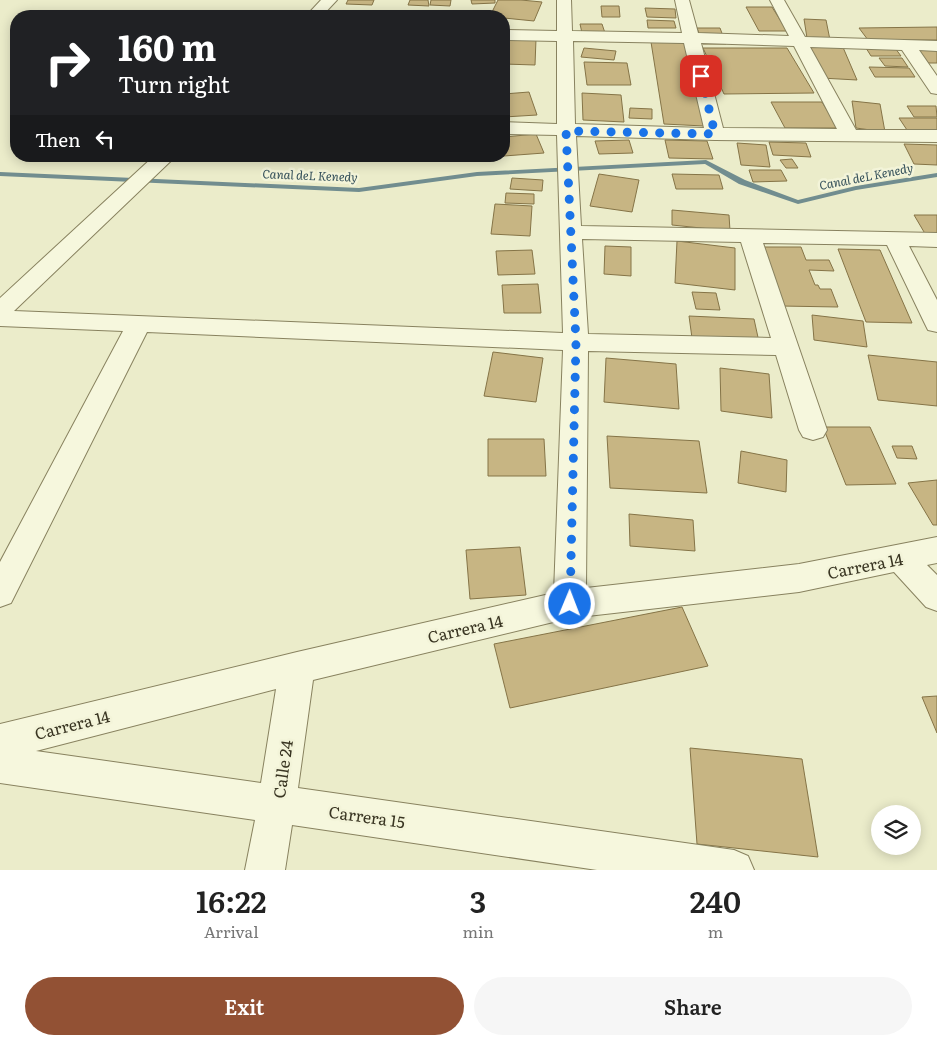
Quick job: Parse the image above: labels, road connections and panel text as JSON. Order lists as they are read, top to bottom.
{
  "streets": {
    "street": ["Carrera 14", "Calle 24", "Carrera 15"]
  },
  "crossings": [
    ["Carrera 14", "Calle 24"],
    ["Calle 24", "Carrera 15"]
  ],
  "water": ["Canal deL Kenedy"],
  "page": {
    "turn": ["160 m", "Turn right"],
    "then": "Then",
    "eta": [
      "16:22",
      "Arrival",
      "3",
      "min",
      "240",
      "m"
    ],
    "buttons": ["Exit", "Share"]
  }
}
